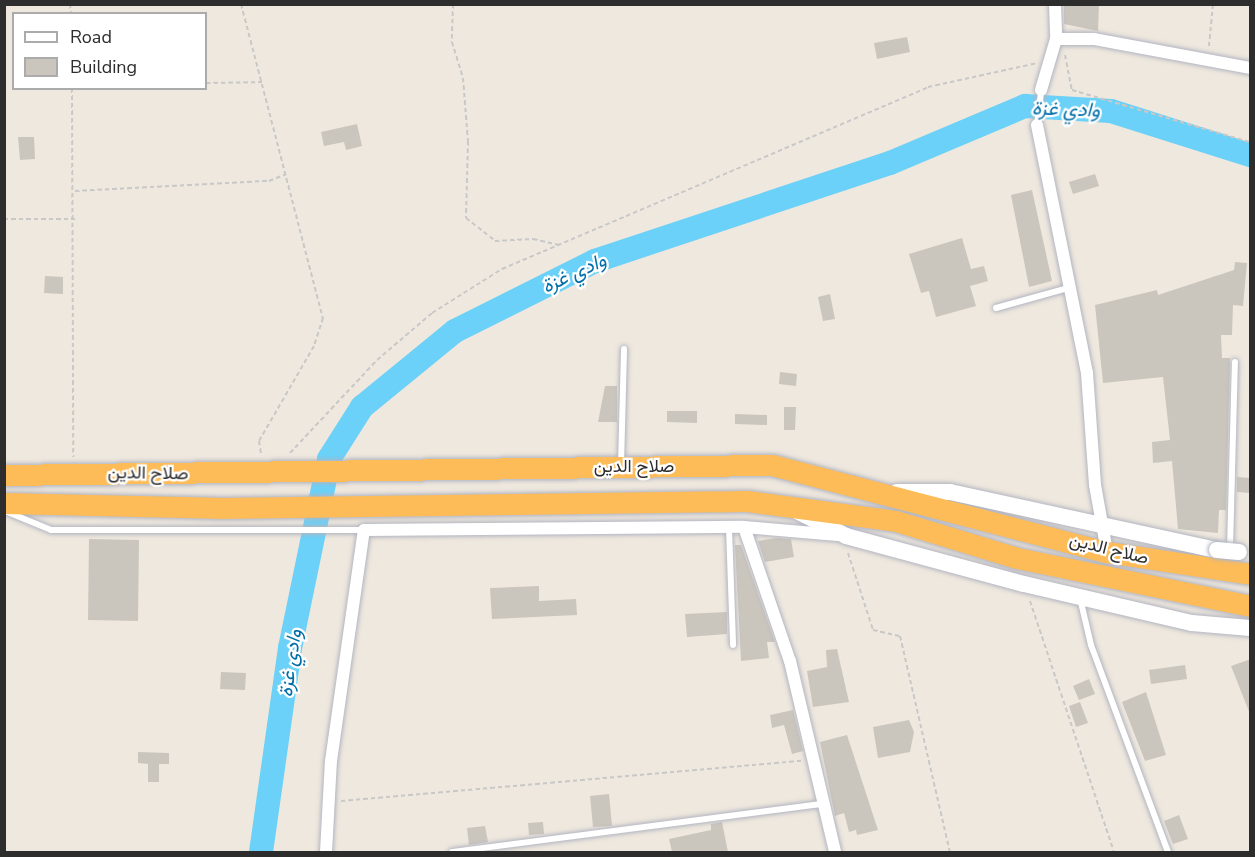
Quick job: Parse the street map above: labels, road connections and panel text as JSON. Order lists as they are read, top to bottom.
{
  "streets": {
    "highway": ["صلاح الدين"]
  },
  "water": ["وادي غزة"],
  "legend": ["Road", "Building"]
}
